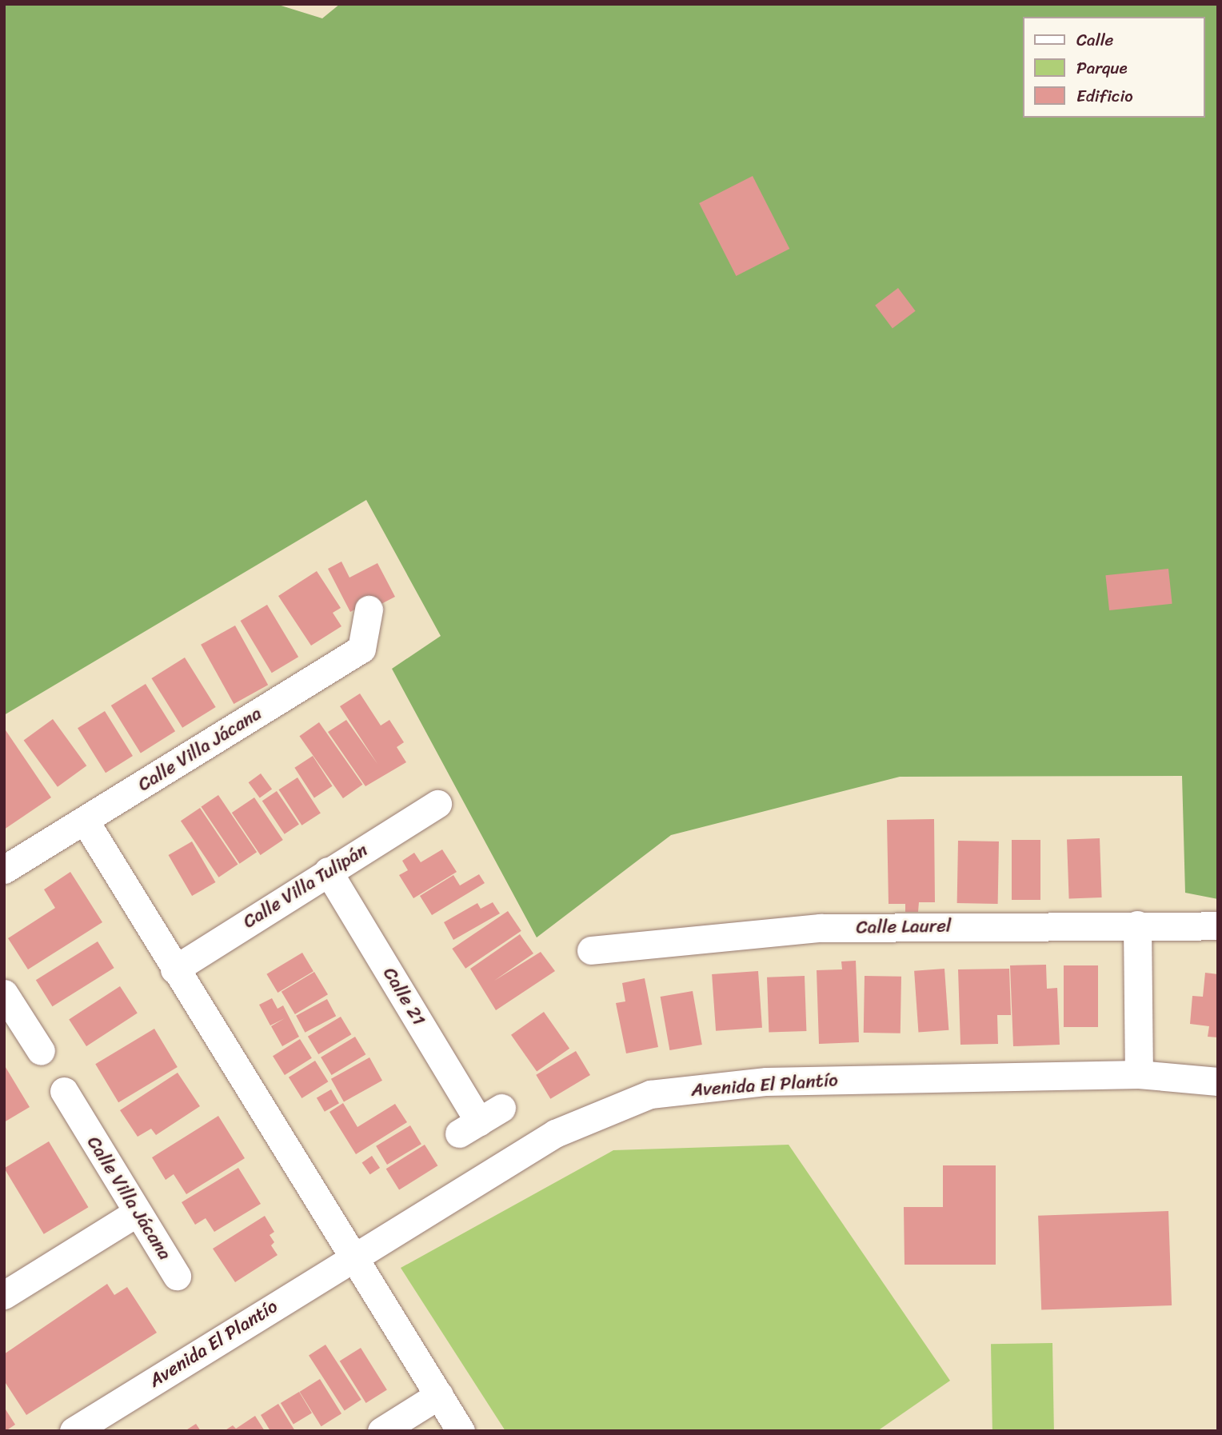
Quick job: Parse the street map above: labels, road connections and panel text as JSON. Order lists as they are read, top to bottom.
{
  "streets": {
    "street": [
      "Calle Villa Jácana",
      "Calle Villa Tulipán",
      "Calle Laurel",
      "Calle 21",
      "Avenida El Plantío"
    ]
  },
  "crossings": [
    ["Calle Villa Tulipán", "Calle 21"]
  ],
  "legend": ["Calle", "Parque", "Edificio"]
}
